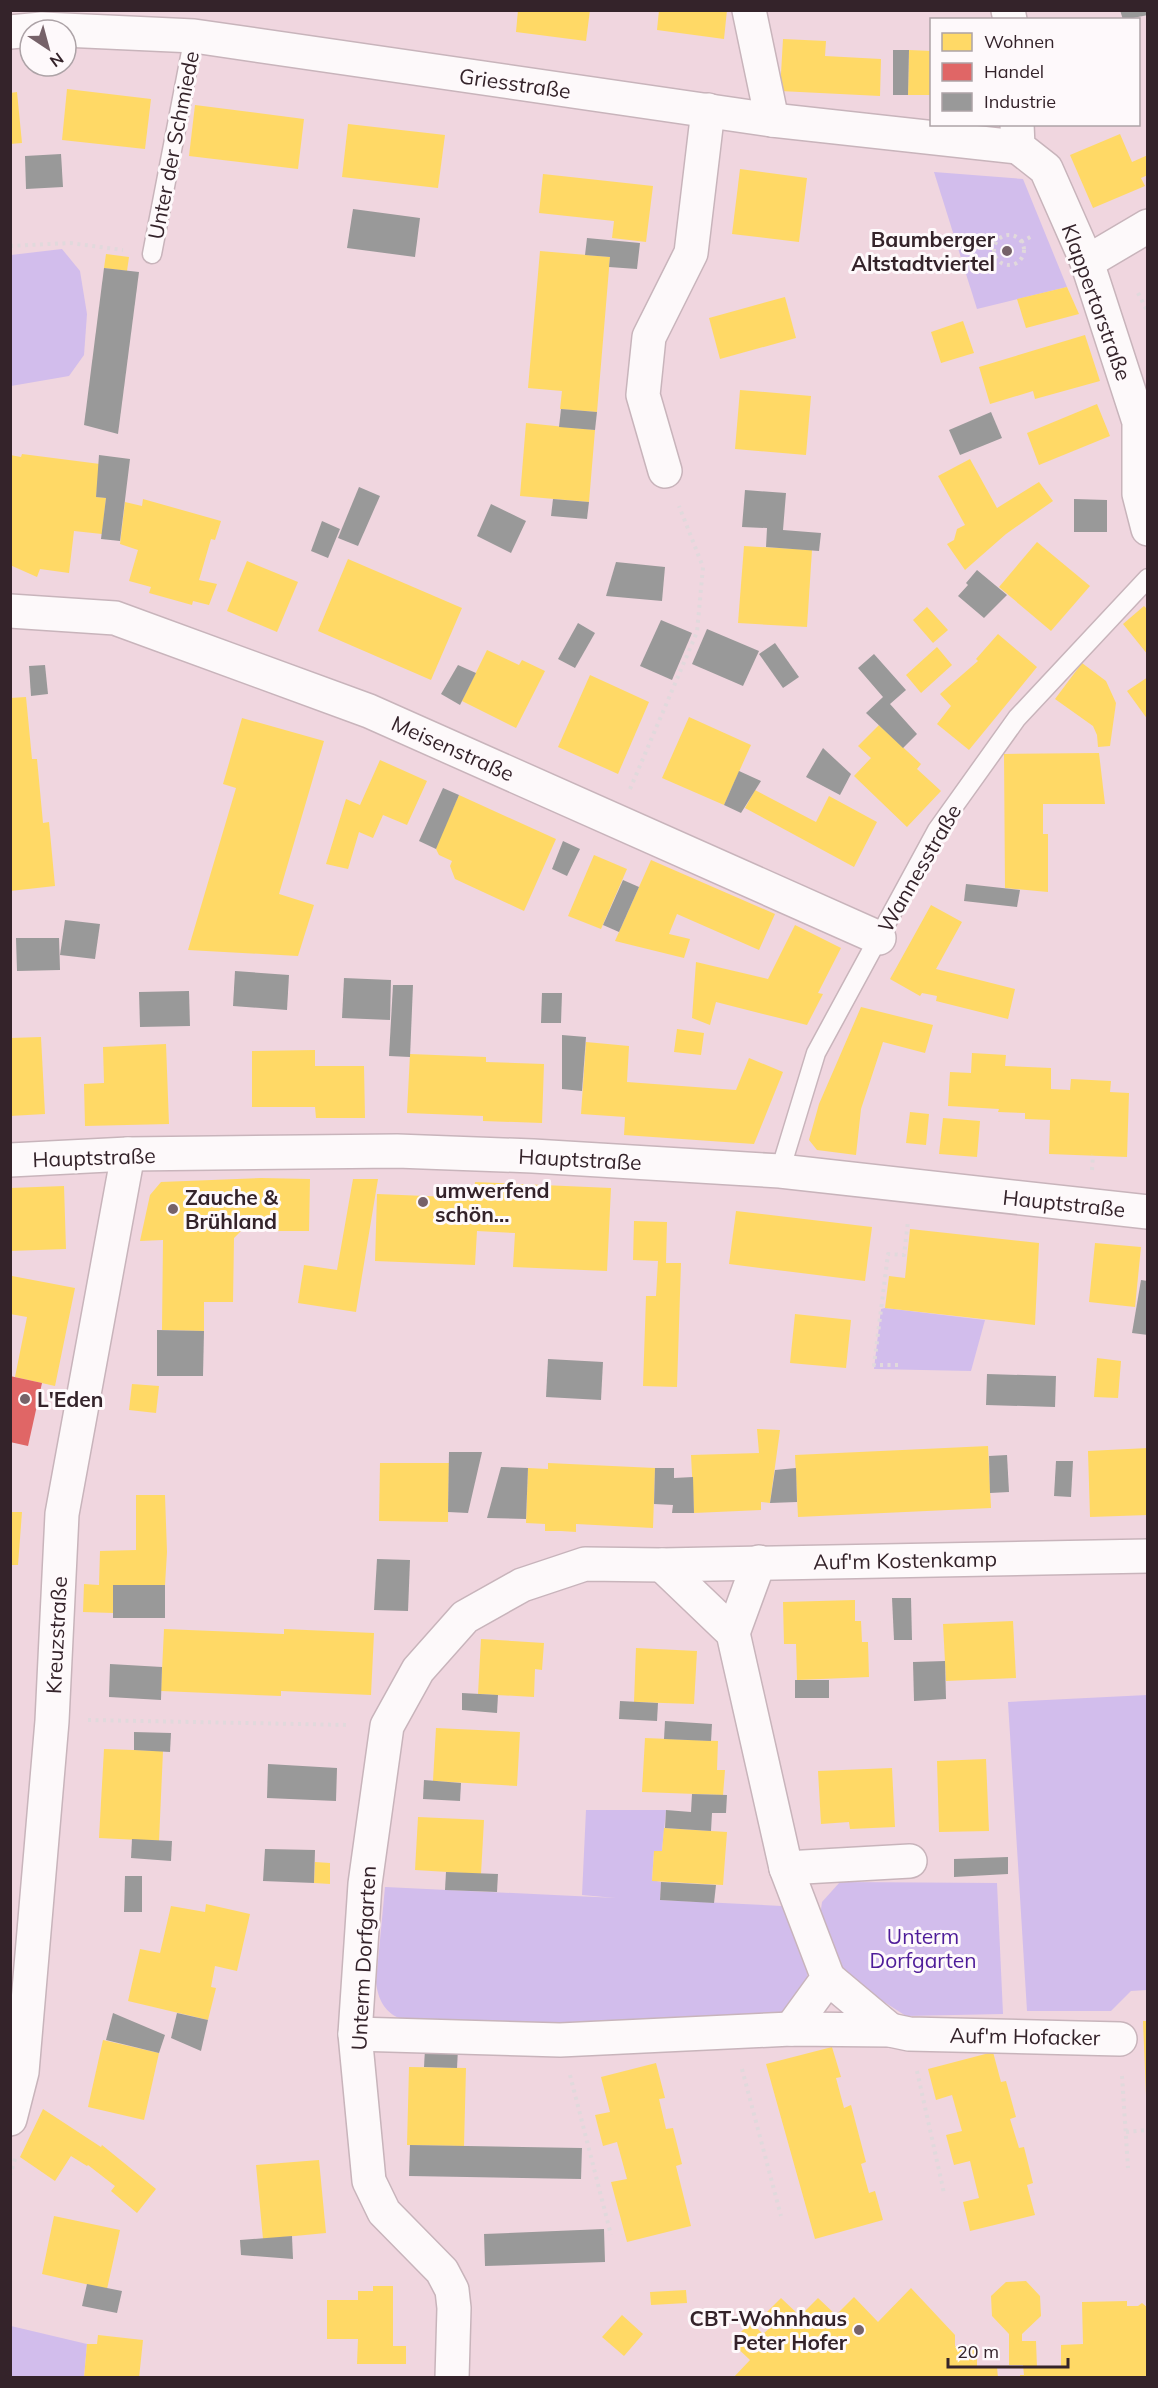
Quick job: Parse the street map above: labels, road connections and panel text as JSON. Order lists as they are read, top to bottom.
{
  "streets": {
    "street": [
      "Griesstraße",
      "Klappertorstraße",
      "Meisenstraße",
      "Hauptstraße",
      "Auf'm Kostenkamp",
      "Kreuzstraße",
      "Unterm Dorfgarten",
      "Auf'm Hofacker"
    ],
    "lane": ["Unter der Schmiede", "Wannesstraße"]
  },
  "crossings": [
    ["Griesstraße", "Unter der Schmiede"],
    ["Griesstraße", "Klappertorstraße"],
    ["Meisenstraße", "Wannesstraße"],
    ["Wannesstraße", "Hauptstraße"],
    ["Hauptstraße", "Kreuzstraße"],
    ["Auf'm Kostenkamp", "Unterm Dorfgarten"],
    ["Unterm Dorfgarten", "Auf'm Hofacker"]
  ],
  "parks": ["Unterm Dorfgarten"],
  "places": [
    "Baumberger Altstadtviertel",
    "umwerfend schön...",
    "Zauche & Brühland",
    "L'Eden",
    "CBT-Wohnhaus Peter Hofer"
  ],
  "legend": ["Wohnen", "Handel", "Industrie"],
  "scale_bar": "20 m",
  "north": "bottom right"
}
